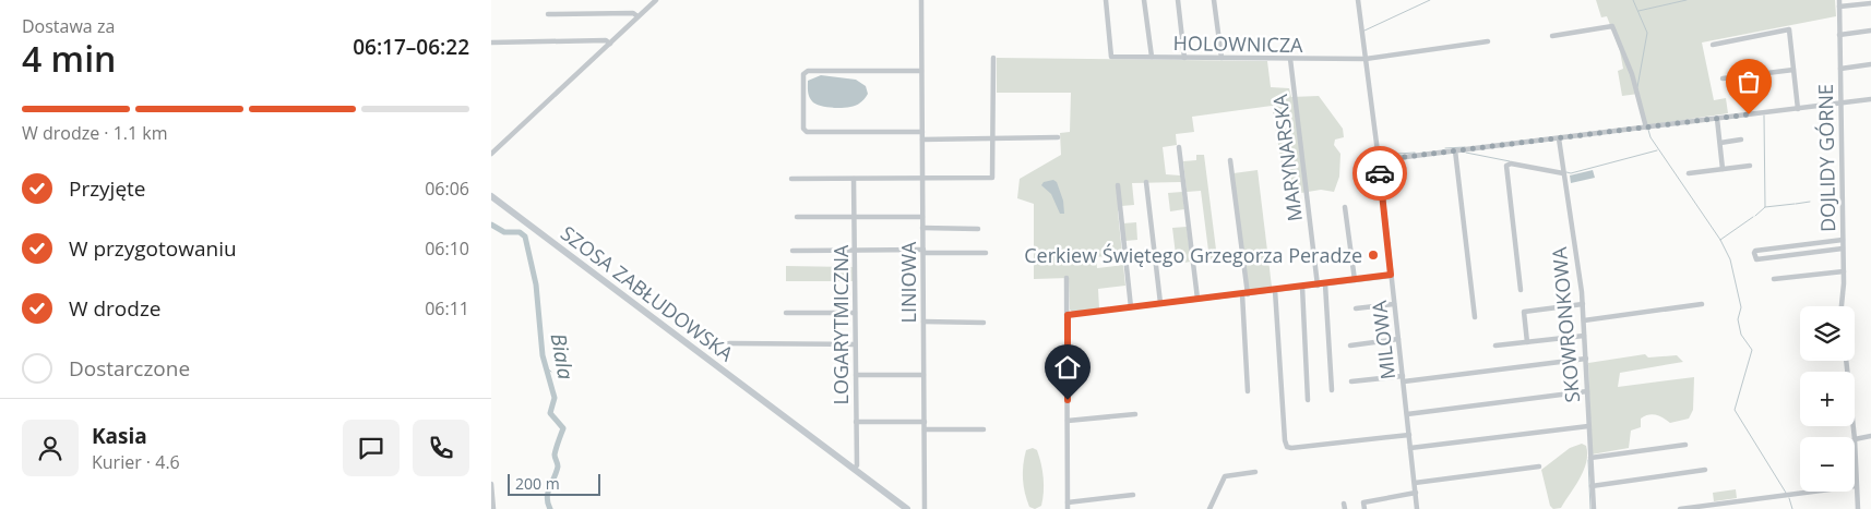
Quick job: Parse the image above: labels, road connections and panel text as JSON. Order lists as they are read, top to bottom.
{
  "streets": {
    "highway": ["SZOSA ZABŁUDOWSKA"],
    "street": [
      "HOLOWNICZA",
      "MARYNARSKA",
      "DOJLIDY GÓRNE",
      "LINIOWA",
      "LOGARYTMICZNA",
      "SKOWRONKOWA",
      "MILOWA"
    ]
  },
  "crossings": [
    ["HOLOWNICZA", "MARYNARSKA"],
    ["HOLOWNICZA", "MILOWA"],
    ["SZOSA ZABŁUDOWSKA", "LOGARYTMICZNA"]
  ],
  "water": ["Biala"],
  "places": ["Cerkiew Świętego Grzegorza Peradze"],
  "scale_bar": "200 m",
  "page": {
    "heading": ["4 min", "Dostawa za", "06:17–06:22"],
    "panel": ["Kasia", "Kurier · 4.6"],
    "bar": "W drodze · 1.1 km",
    "list": [
      ["Przyjęte", "06:06"],
      ["W przygotowaniu", "06:10"],
      ["W drodze", "06:11"],
      "Dostarczone"
    ],
    "map_buttons": ["+", "−"],
    "scale": "200 m"
  }
}
